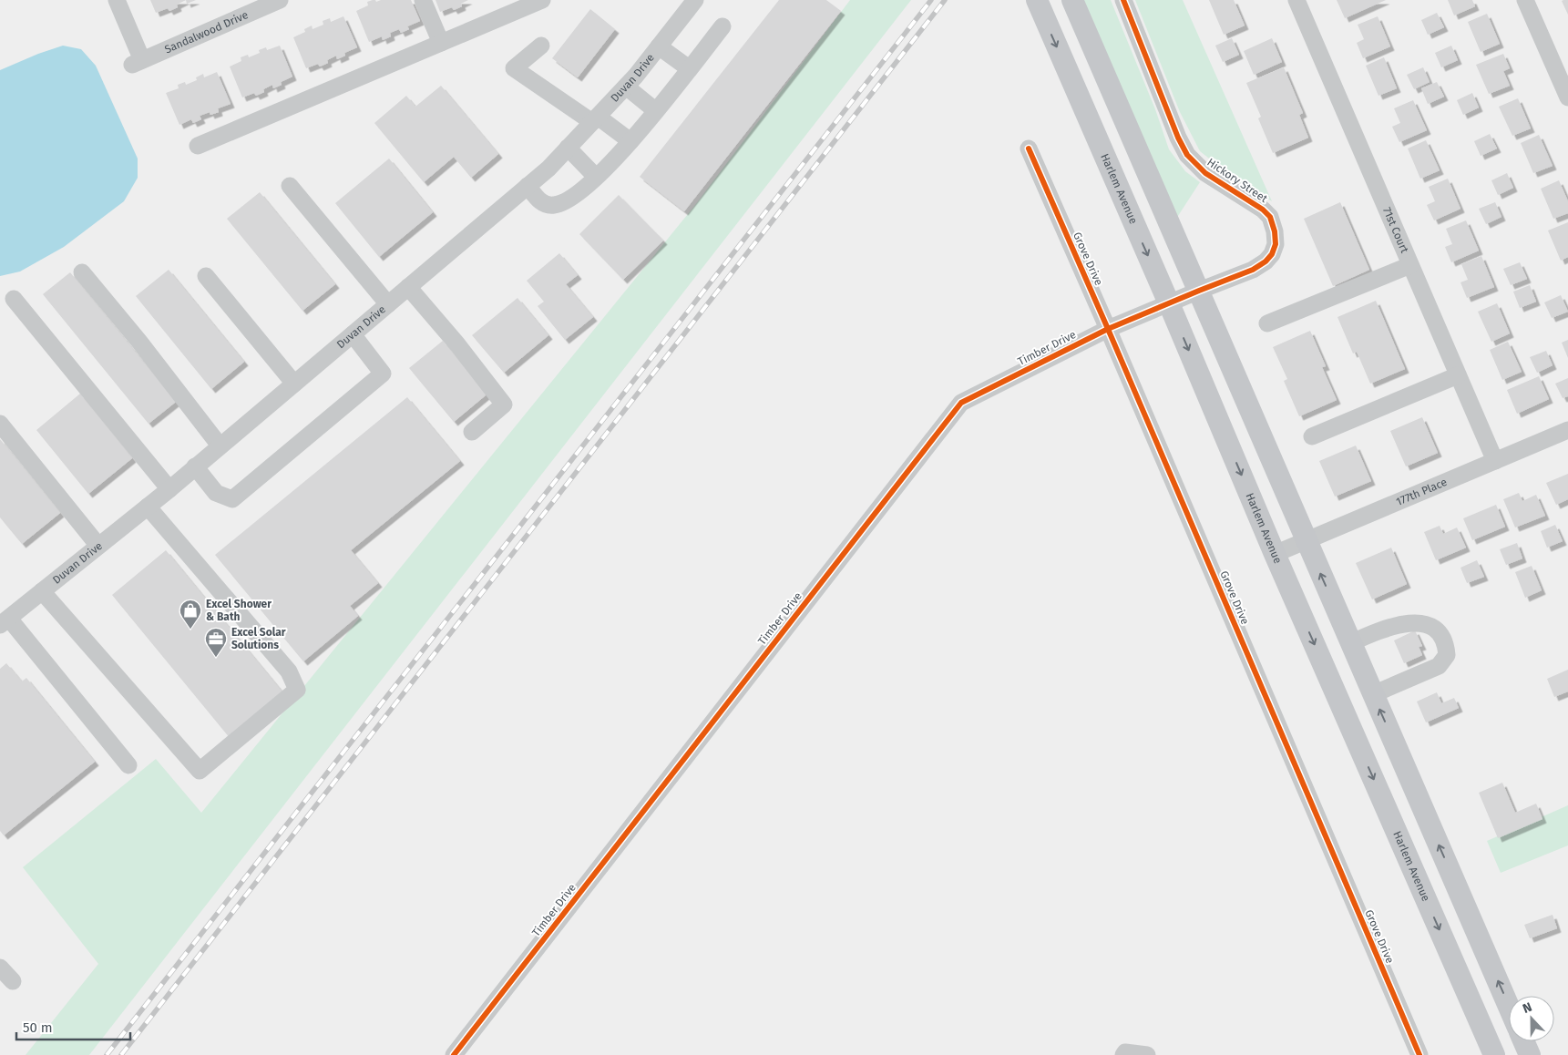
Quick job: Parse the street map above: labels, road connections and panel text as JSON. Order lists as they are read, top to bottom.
{
  "streets": {
    "main road": ["Harlem Avenue"],
    "street": [
      "Sandalwood Drive",
      "Duvan Drive",
      "Hickory Street",
      "71st Court",
      "Grove Drive",
      "Timber Drive",
      "177th Place"
    ]
  },
  "crossings": [
    ["Hickory Street", "Timber Drive"],
    ["Harlem Avenue", "Timber Drive"],
    ["Harlem Avenue", "177th Place"],
    ["71st Court", "177th Place"],
    ["Grove Drive", "Timber Drive"]
  ],
  "places": {
    "shop": ["Excel Shower & Bath"],
    "office": ["Excel Solar Solutions"]
  },
  "scale_bar": "50 m",
  "north": "top"
}
